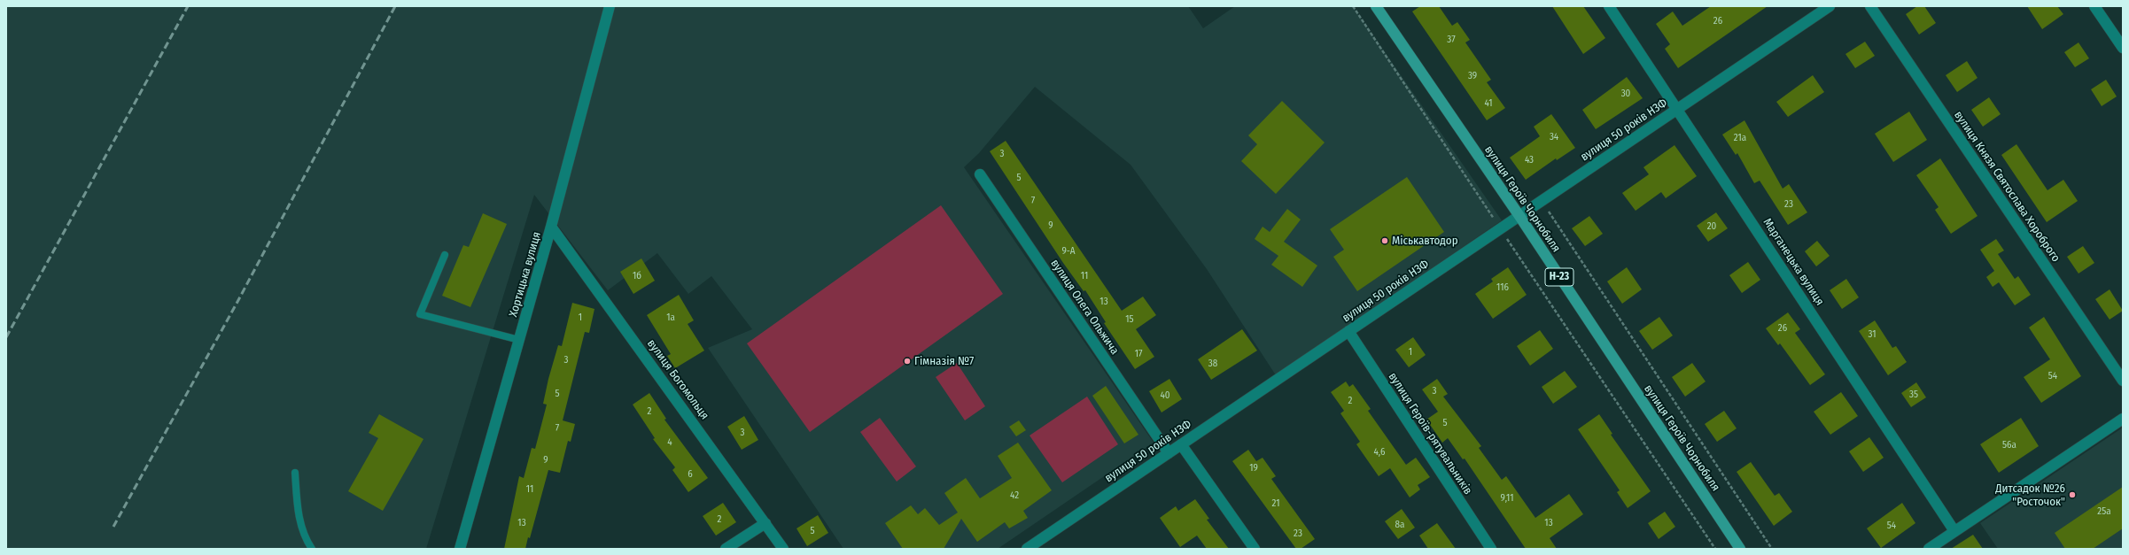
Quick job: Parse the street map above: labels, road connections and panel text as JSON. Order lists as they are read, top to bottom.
{
  "streets": {
    "main road": ["вулиця Героїв Чорнобиля", "Н-23"],
    "street": [
      "вулиця 50 років НЗФ",
      "вулиця Князя Святослава Хороброго",
      "Марганецька вулиця",
      "Хортицька вулиця",
      "вулиця Олега Ольжича",
      "вулиця Богомольця",
      "вулиця Героїв-рятувальників"
    ]
  },
  "crossings": [
    ["вулиця 50 років НЗФ", "вулиця Героїв Чорнобиля"],
    ["вулиця 50 років НЗФ", "Марганецька вулиця"],
    ["вулиця 50 років НЗФ", "вулиця Олега Ольжича"],
    ["вулиця 50 років НЗФ", "вулиця Героїв-рятувальників"],
    ["Хортицька вулиця", "вулиця Богомольця"]
  ],
  "places": ["Міськавтодор", "Гімназія №7", "Дитсадок №26 \"Росточок\""],
  "house_numbers": [
    "26",
    "37",
    "39",
    "30",
    "41",
    "34",
    "21а",
    "3",
    "43",
    "5",
    "7",
    "23",
    "9",
    "20",
    "9-А",
    "1б",
    "11",
    "116",
    "13",
    "1",
    "1а",
    "15",
    "26",
    "31",
    "1",
    "17",
    "3",
    "38",
    "54",
    "3",
    "5",
    "35",
    "40",
    "2",
    "2",
    "5",
    "7",
    "3",
    "4",
    "56а",
    "4,6",
    "9",
    "19",
    "6",
    "11",
    "42",
    "9,11",
    "21",
    "25а",
    "2",
    "13",
    "13",
    "8а",
    "54",
    "5",
    "23"
  ]
}
